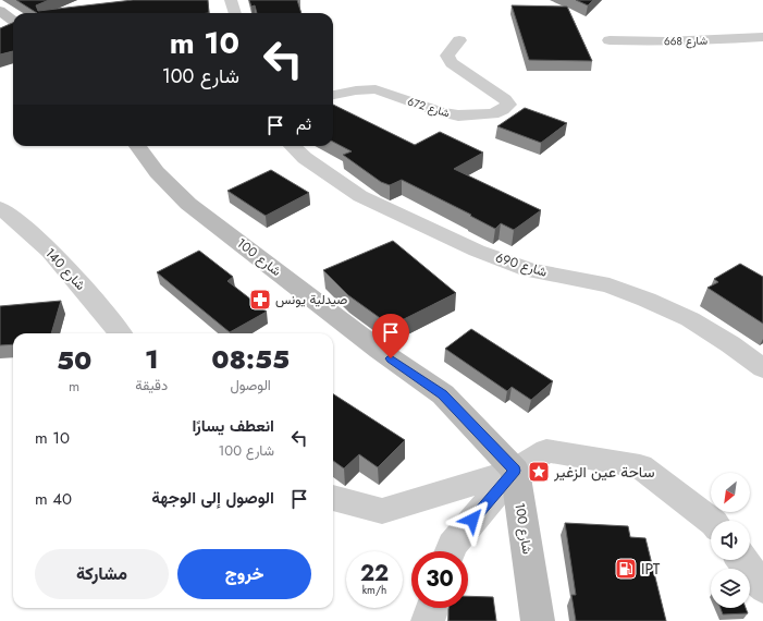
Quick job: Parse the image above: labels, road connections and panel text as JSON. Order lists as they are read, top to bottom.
{
  "streets": {
    "main road": ["شارع 100"],
    "street": [
      "شارع 668",
      "شارع 672",
      "شارع 690",
      "شارع 140"
    ]
  },
  "places": {
    "pharmacy": ["صيدلية يونس"],
    "place": ["ساحة عين الزغير"],
    "fuel station": ["IPT"]
  },
  "north": "bottom left",
  "page": {
    "turn": ["10 m", "شارع 100"],
    "then": "ثم",
    "eta": [
      "08:55",
      "الوصول",
      "1",
      "دقيقة",
      "50",
      "m"
    ],
    "list": [
      {
        "name": "انعطف يسارًا",
        "note": "شارع 100",
        "value": "10 m"
      },
      {
        "name": "الوصول إلى الوجهة",
        "value": "40 m"
      }
    ],
    "buttons": ["خروج", "مشاركة"],
    "speed": "22 km/h",
    "limit": "30"
  }
}
